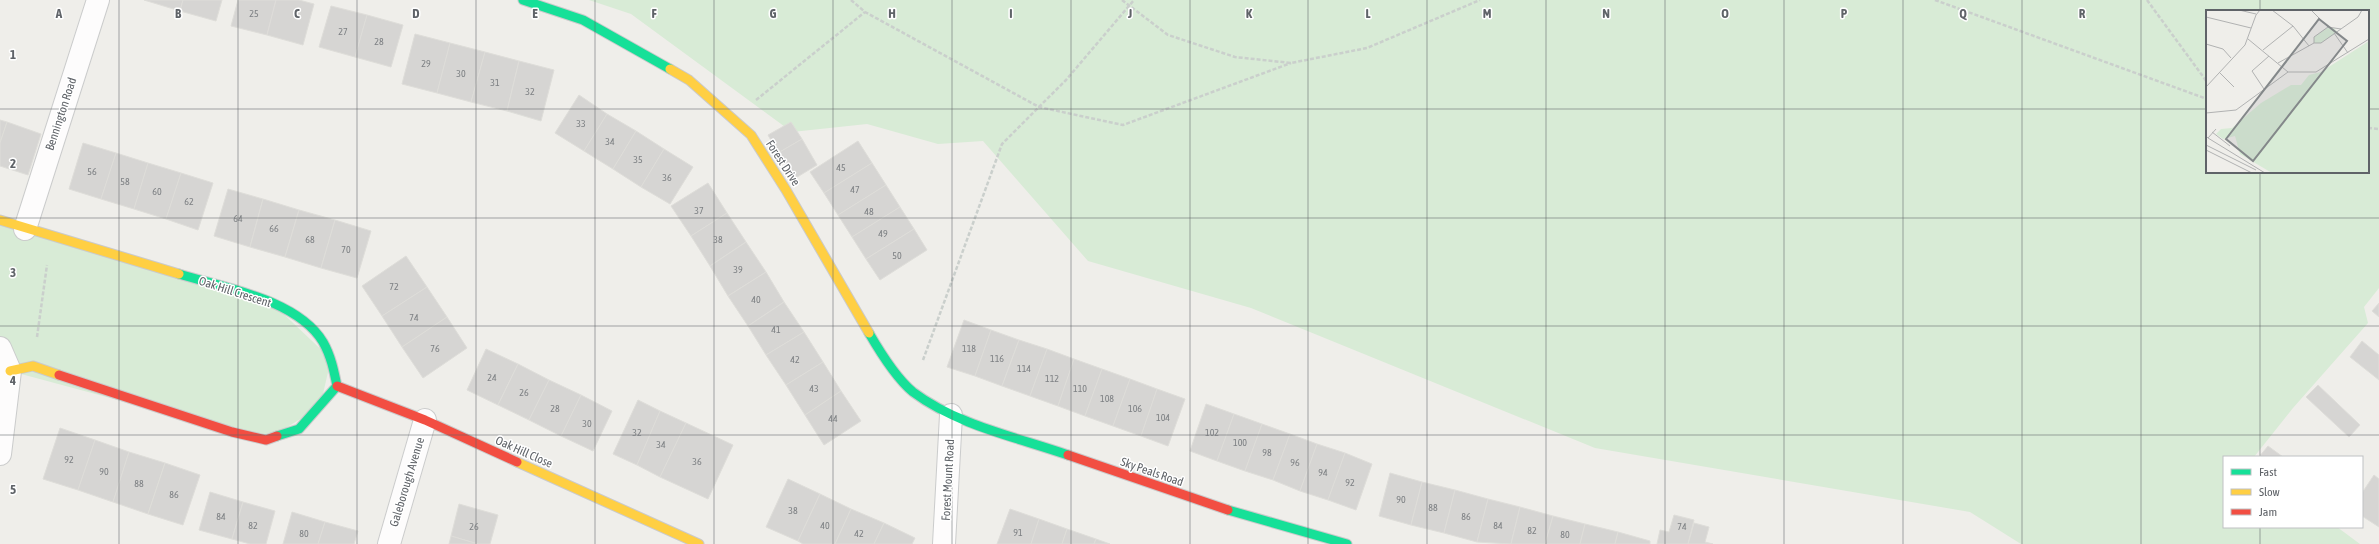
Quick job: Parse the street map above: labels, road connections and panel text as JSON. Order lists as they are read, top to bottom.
{
  "streets": {
    "street": [
      "Bennington Road",
      "Forest Drive",
      "Oak Hill Crescent",
      "Oak Hill Close",
      "Sky Peals Road",
      "Forest Mount Road",
      "Galeborough Avenue"
    ]
  },
  "crossings": [
    ["Bennington Road", "Oak Hill Crescent"],
    ["Forest Drive", "Sky Peals Road"],
    ["Forest Drive", "Forest Mount Road"],
    ["Oak Hill Crescent", "Oak Hill Close"],
    ["Oak Hill Close", "Galeborough Avenue"],
    ["Sky Peals Road", "Forest Mount Road"]
  ],
  "house_numbers": [
    "25",
    "27",
    "28",
    "29",
    "30",
    "31",
    "32",
    "33",
    "34",
    "35",
    "45",
    "56",
    "36",
    "58",
    "47",
    "60",
    "62",
    "37",
    "48",
    "64",
    "66",
    "49",
    "68",
    "38",
    "70",
    "50",
    "39",
    "72",
    "40",
    "74",
    "41",
    "76",
    "118",
    "116",
    "42",
    "114",
    "24",
    "112",
    "43",
    "110",
    "26",
    "108",
    "28",
    "106",
    "104",
    "44",
    "30",
    "32",
    "102",
    "100",
    "34",
    "98",
    "92",
    "36",
    "96",
    "90",
    "94",
    "92",
    "88",
    "86",
    "90",
    "88",
    "38",
    "84",
    "86",
    "82",
    "40",
    "84",
    "26",
    "74",
    "82",
    "91",
    "80",
    "42",
    "80"
  ],
  "legend": ["Fast", "Slow", "Jam"],
  "grid": {
    "columns": [
      "A",
      "B",
      "C",
      "D",
      "E",
      "F",
      "G",
      "H",
      "I",
      "J",
      "K",
      "L",
      "M",
      "N",
      "O",
      "P",
      "Q",
      "R"
    ],
    "rows": [
      "1",
      "2",
      "3",
      "4",
      "5"
    ]
  }
}
